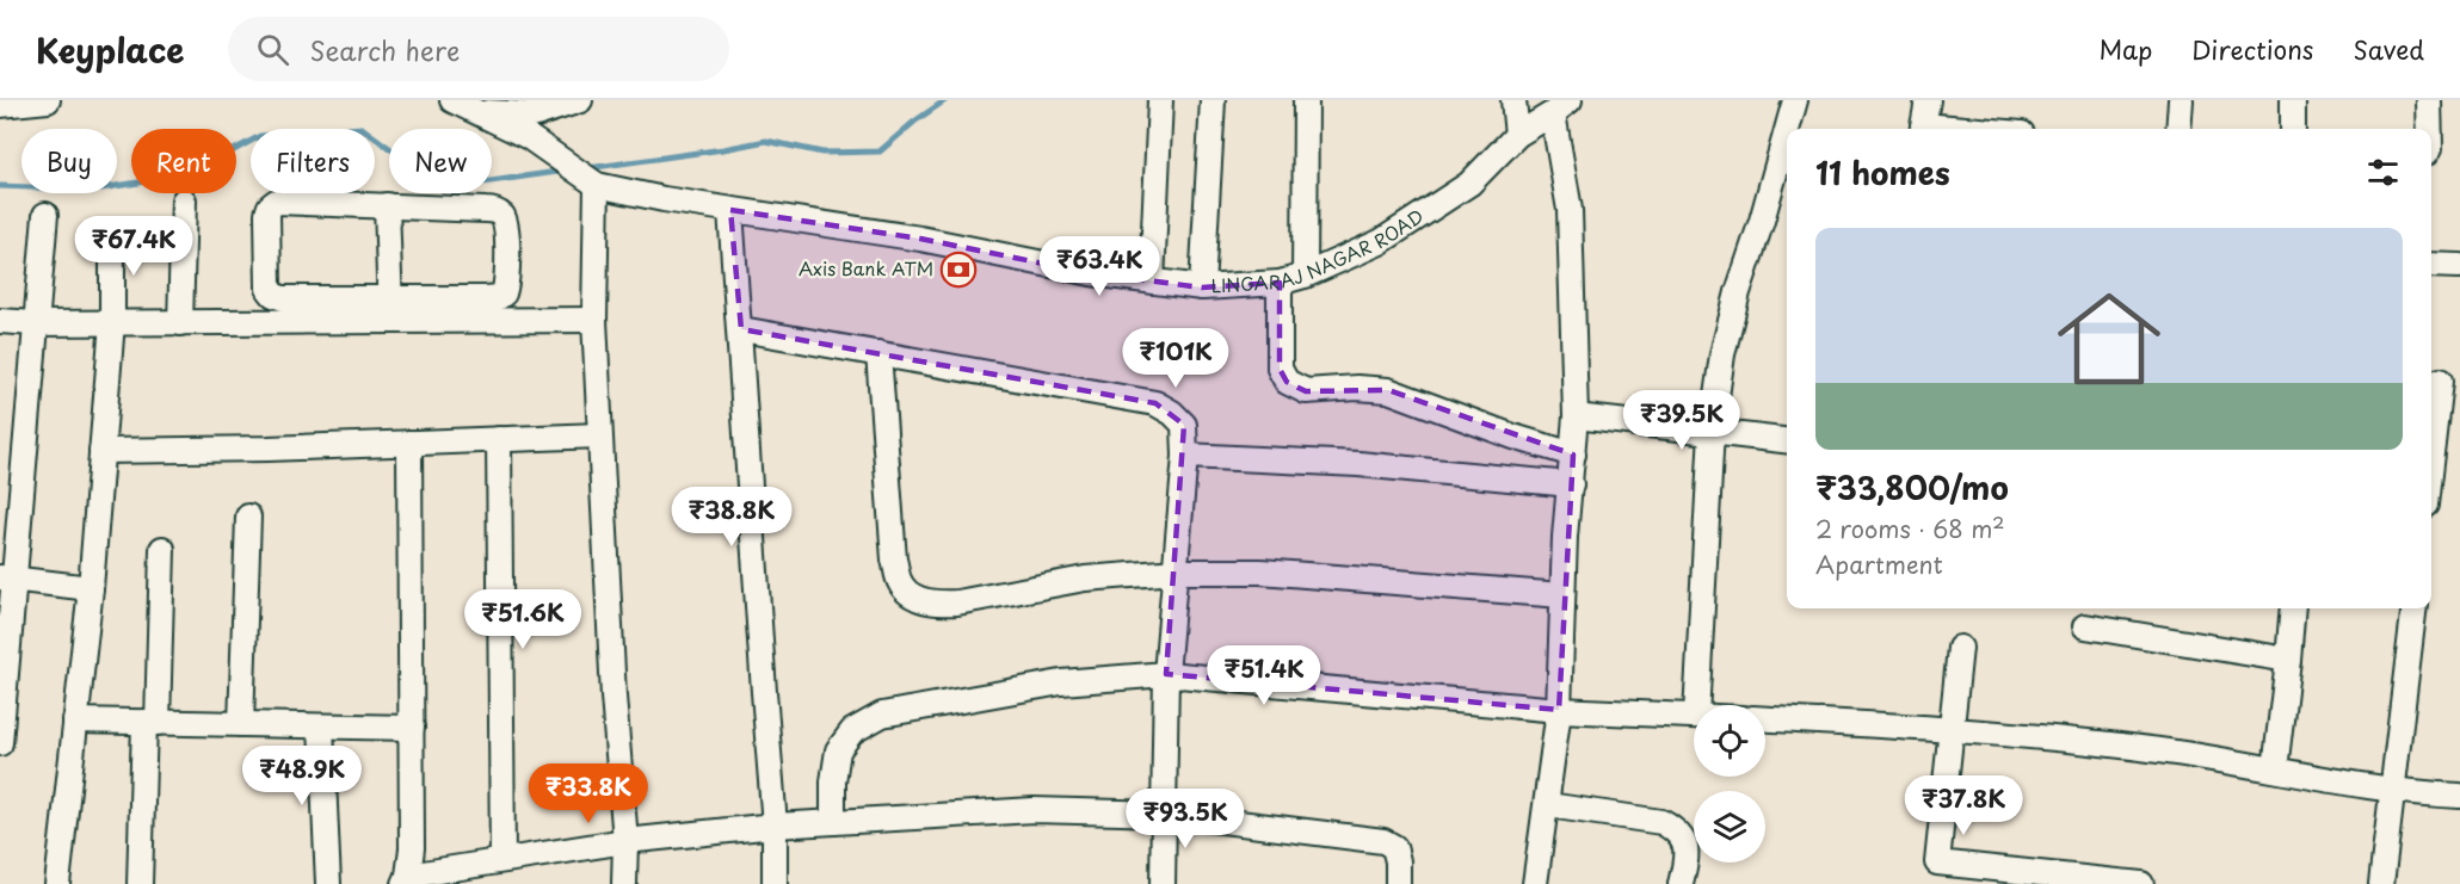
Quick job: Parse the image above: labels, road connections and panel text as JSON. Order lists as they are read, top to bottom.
{
  "streets": {
    "street": ["LINGARAJ NAGAR ROAD"]
  },
  "places": {
    "bank": ["Axis Bank ATM"]
  },
  "page": {
    "header": "Keyplace",
    "search": "Search here",
    "nav": ["Map", "Directions", "Saved"],
    "chip": [
      "Buy",
      "Rent",
      "Filters",
      "New"
    ],
    "heading": "11 homes",
    "list": [
      {
        "name": "₹33,800/mo",
        "note": "2 rooms · 68 m² · Apartment"
      }
    ],
    "price": [
      "₹67.4K",
      "₹63.4K",
      "₹101K",
      "₹39.5K",
      "₹38.8K",
      "₹51.6K",
      "₹51.4K",
      "₹48.9K",
      "₹33.8K",
      "₹37.8K",
      "₹93.5K"
    ]
  }
}
